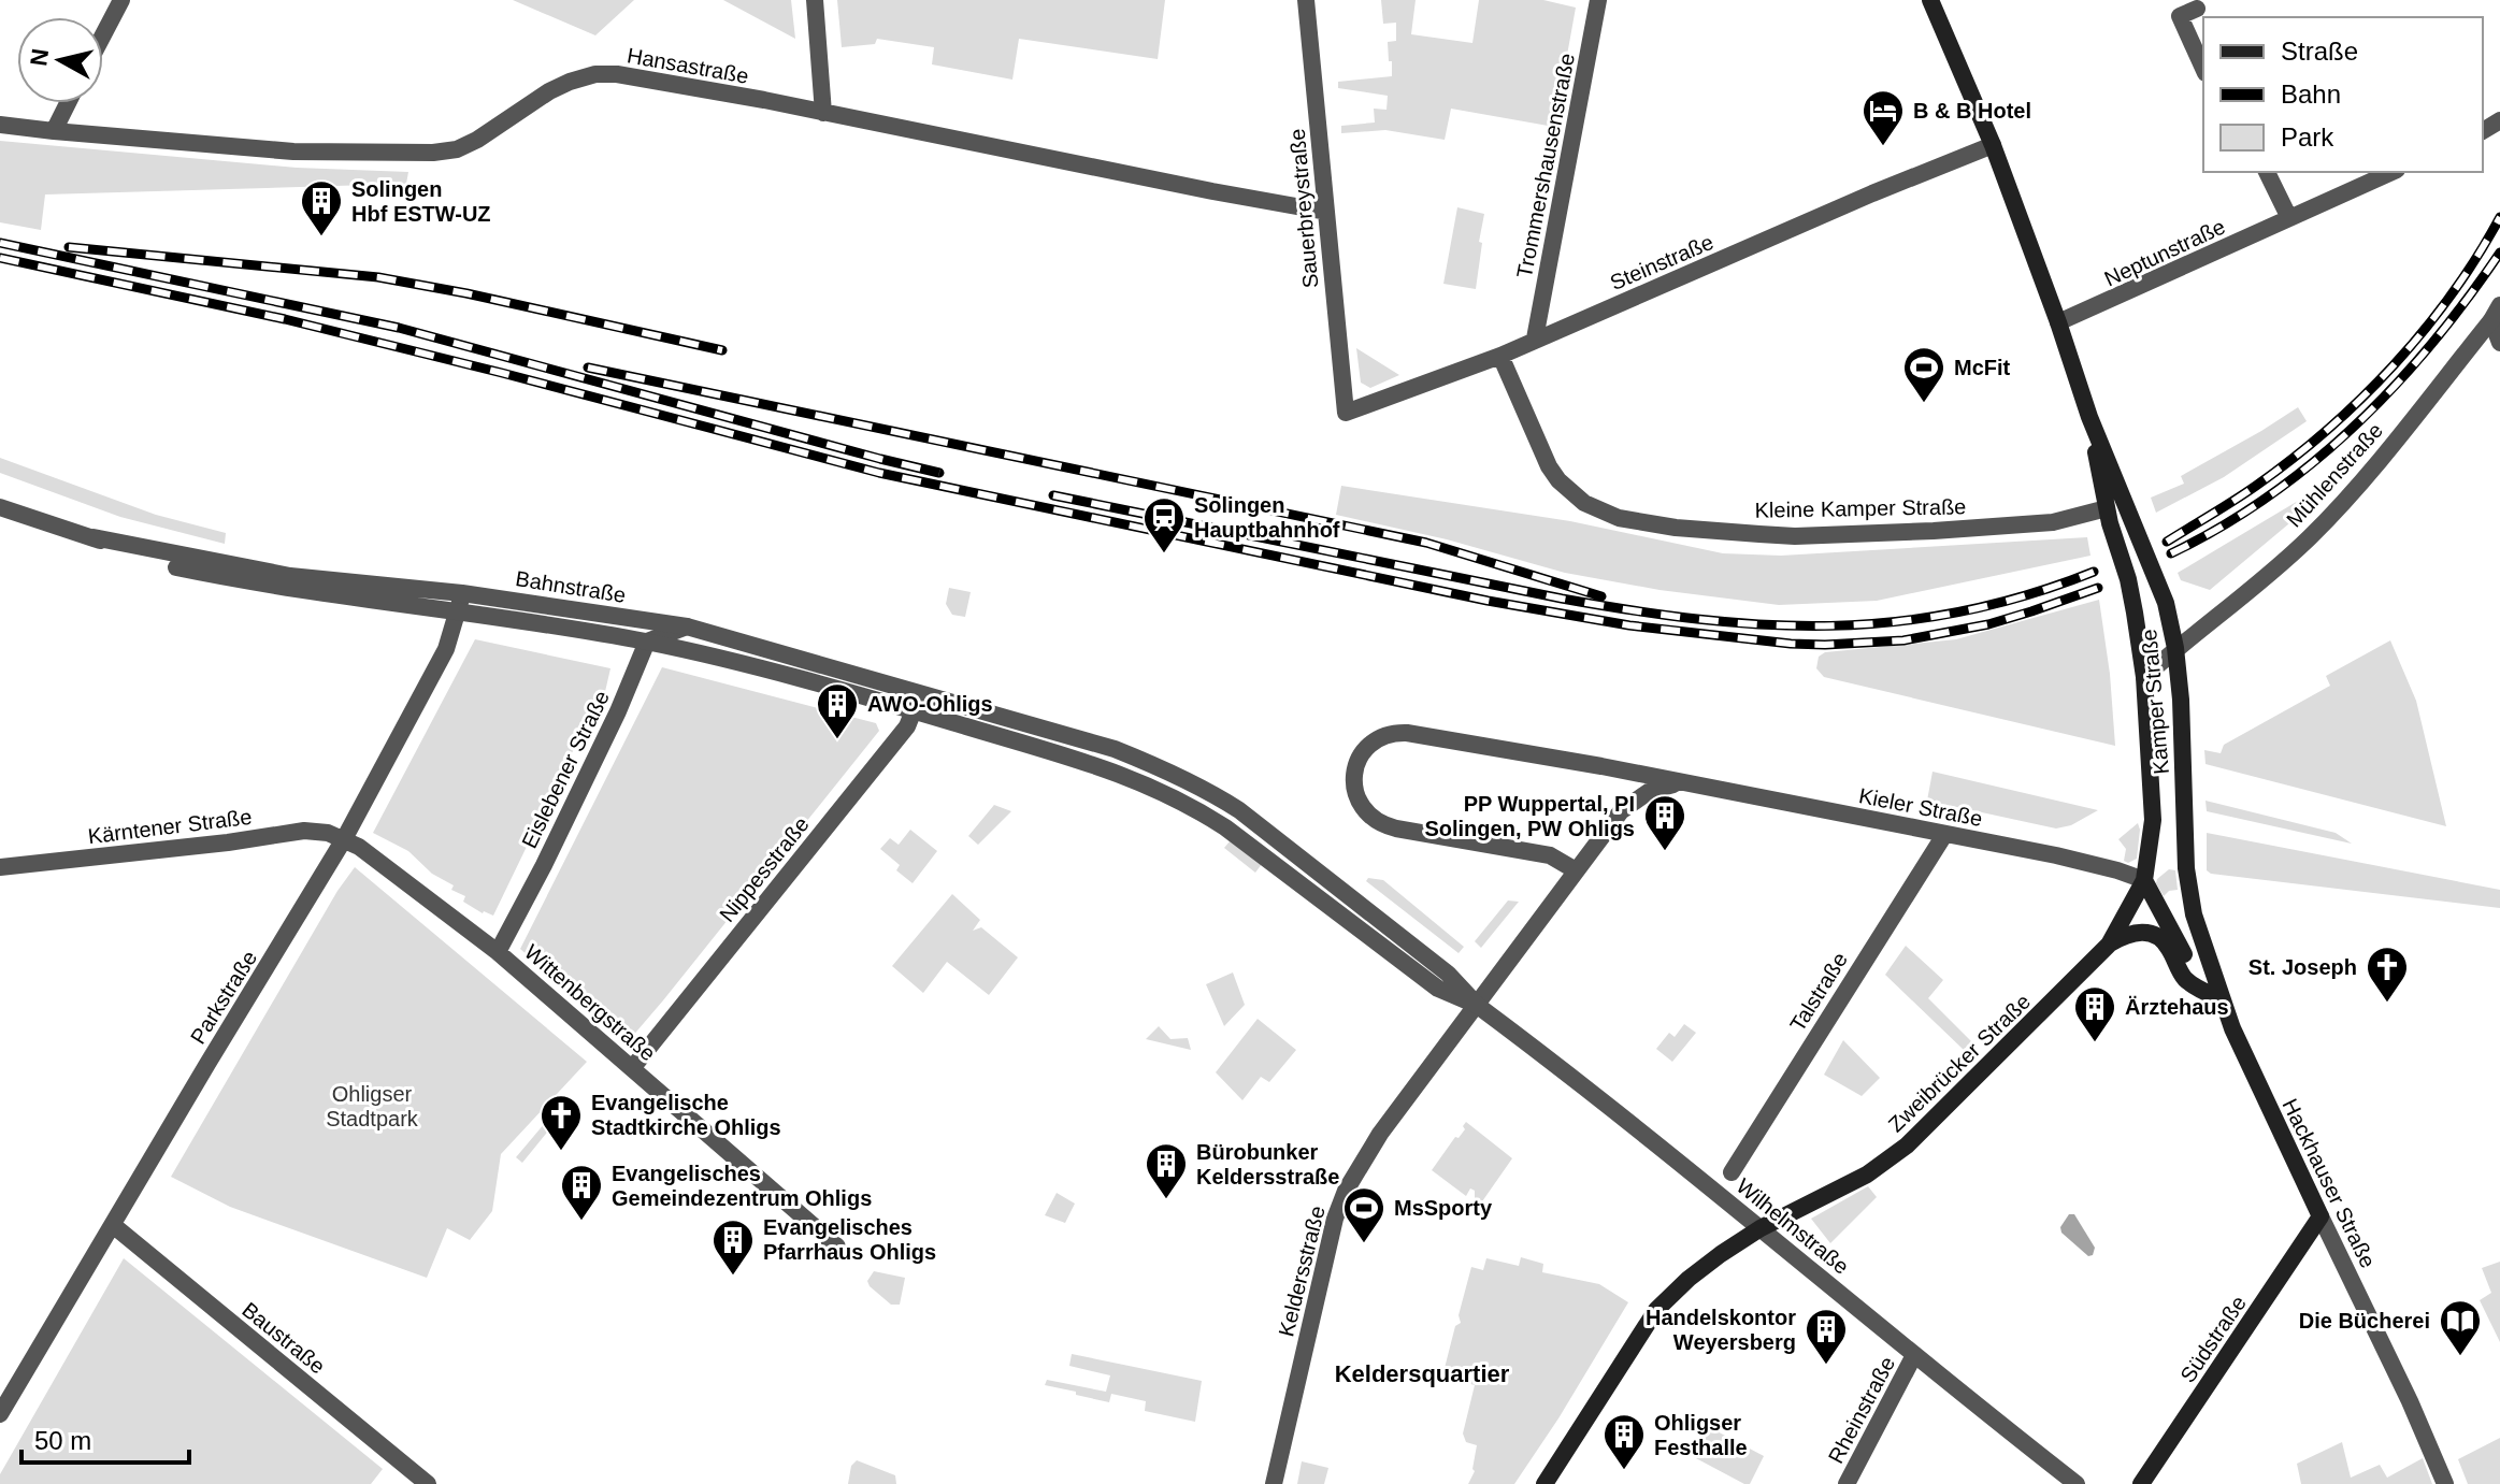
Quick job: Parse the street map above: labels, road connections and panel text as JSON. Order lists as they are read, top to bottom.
{
  "streets": {
    "main road": [
      "Kamper Straße",
      "Zweibrücker Straße",
      "Hackhauser Straße",
      "Südstraße"
    ],
    "street": [
      "Hansastraße",
      "Trommershausenstraße",
      "Sauerbreystraße",
      "Neptunstraße",
      "Steinstraße",
      "Mühlenstraße",
      "Kleine Kamper Straße",
      "Bahnstraße",
      "Eislebener Straße",
      "Kieler Straße",
      "Kärntener Straße",
      "Nippesstraße",
      "Talstraße",
      "Parkstraße",
      "Wittenbergstraße",
      "Wilhelmstraße",
      "Keldersstraße",
      "Baustraße",
      "Rheinstraße"
    ]
  },
  "crossings": [
    ["Hansastraße", "Sauerbreystraße"],
    ["Trommershausenstraße", "Steinstraße"],
    ["Sauerbreystraße", "Steinstraße"],
    ["Neptunstraße", "Kamper Straße"],
    ["Steinstraße", "Kleine Kamper Straße"],
    ["Steinstraße", "Kamper Straße"],
    ["Mühlenstraße", "Kamper Straße"],
    ["Kleine Kamper Straße", "Kamper Straße"],
    ["Bahnstraße", "Eislebener Straße"],
    ["Bahnstraße", "Nippesstraße"],
    ["Bahnstraße", "Parkstraße"],
    ["Bahnstraße", "Wilhelmstraße"],
    ["Kamper Straße", "Kieler Straße"],
    ["Kamper Straße", "Zweibrücker Straße"],
    ["Kamper Straße", "Hackhauser Straße"],
    ["Eislebener Straße", "Wittenbergstraße"],
    ["Kieler Straße", "Talstraße"],
    ["Kieler Straße", "Zweibrücker Straße"],
    ["Kieler Straße", "Wilhelmstraße"],
    ["Kieler Straße", "Keldersstraße"],
    ["Kärntener Straße", "Parkstraße"],
    ["Kärntener Straße", "Wittenbergstraße"],
    ["Nippesstraße", "Wittenbergstraße"],
    ["Parkstraße", "Wittenbergstraße"],
    ["Parkstraße", "Baustraße"],
    ["Zweibrücker Straße", "Wilhelmstraße"],
    ["Hackhauser Straße", "Südstraße"],
    ["Wilhelmstraße", "Keldersstraße"],
    ["Wilhelmstraße", "Rheinstraße"]
  ],
  "districts": ["Keldersquartier"],
  "parks": ["Ohligser Stadtpark"],
  "places": {
    "hotel": ["B & B Hotel"],
    "building": [
      "Solingen Hbf ESTW-UZ",
      "AWO-Ohligs",
      "PP Wuppertal, PI Solingen, PW Ohligs",
      "Ärztehaus",
      "Bürobunker Keldersstraße",
      "Evangelisches Gemeindezentrum Ohligs",
      "Evangelisches Pfarrhaus Ohligs",
      "Handelskontor Weyersberg",
      "Ohligser Festhalle"
    ],
    "sports": ["McFit", "MsSporty"],
    "station": ["Solingen Hauptbahnhof"],
    "church": ["St. Joseph", "Evangelische Stadtkirche Ohligs"],
    "library": ["Die Bücherei"]
  },
  "legend": ["Straße", "Bahn", "Park"],
  "scale_bar": "50 m",
  "north": "left"
}
